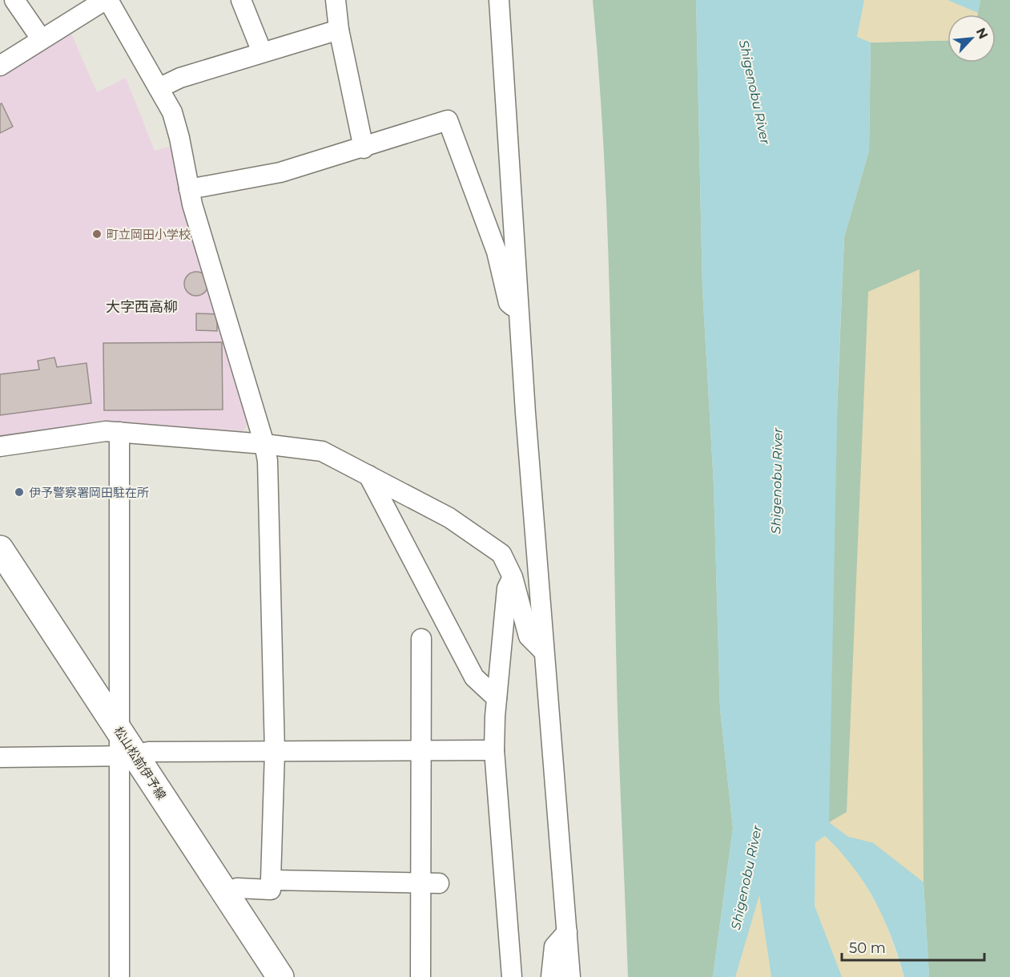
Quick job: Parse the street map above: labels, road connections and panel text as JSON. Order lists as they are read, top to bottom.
{
  "streets": {
    "main road": ["松山松前伊予線"]
  },
  "districts": ["大字西高柳"],
  "water": ["Shigenobu River"],
  "places": ["町立岡田小学校", "伊予警察署岡田駐在所"],
  "scale_bar": "50 m",
  "north": "top right"
}
